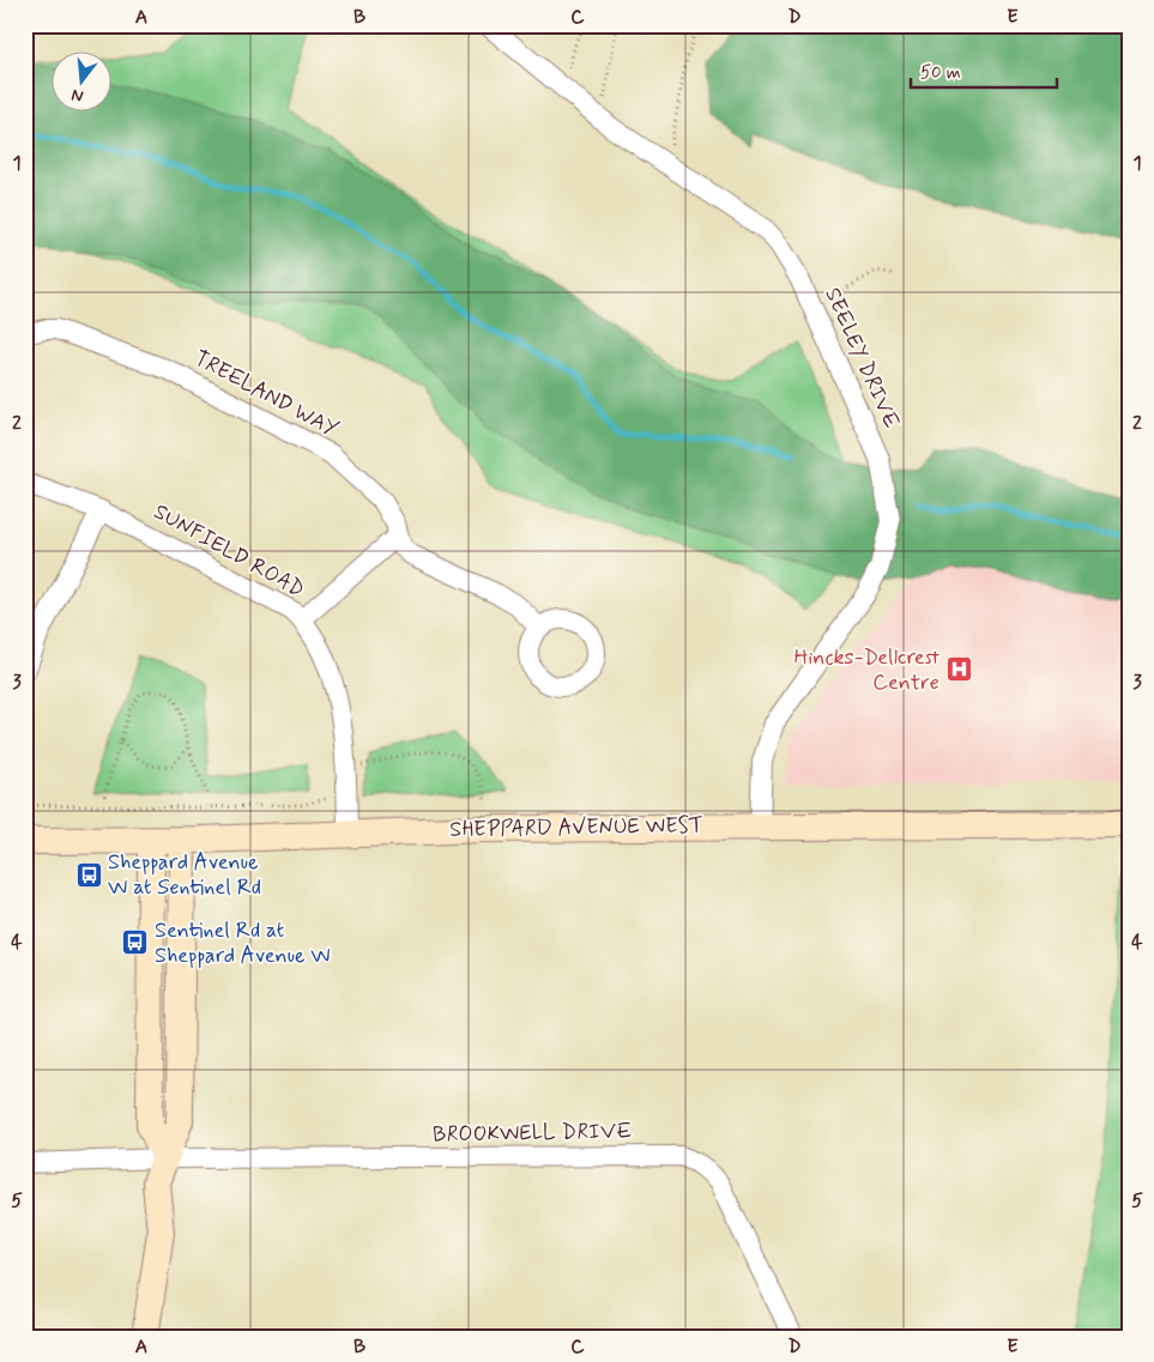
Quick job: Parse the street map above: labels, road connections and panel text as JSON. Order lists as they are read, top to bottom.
{
  "streets": {
    "main road": ["SHEPPARD AVENUE WEST"],
    "street": [
      "SEELEY DRIVE",
      "TREELAND WAY",
      "SUNFIELD ROAD",
      "BROOKWELL DRIVE"
    ]
  },
  "crossings": [
    ["SEELEY DRIVE", "SHEPPARD AVENUE WEST"],
    ["SUNFIELD ROAD", "SHEPPARD AVENUE WEST"]
  ],
  "places": {
    "hospital": ["Hincks-Dellcrest Centre"],
    "bus stop": ["Sheppard Avenue W at Sentinel Rd", "Sentinel Rd at Sheppard Avenue W"]
  },
  "scale_bar": "50 m",
  "north": "bottom",
  "grid": {
    "columns": [
      "A",
      "B",
      "C",
      "D",
      "E"
    ],
    "rows": [
      "1",
      "2",
      "3",
      "4",
      "5"
    ]
  }
}
